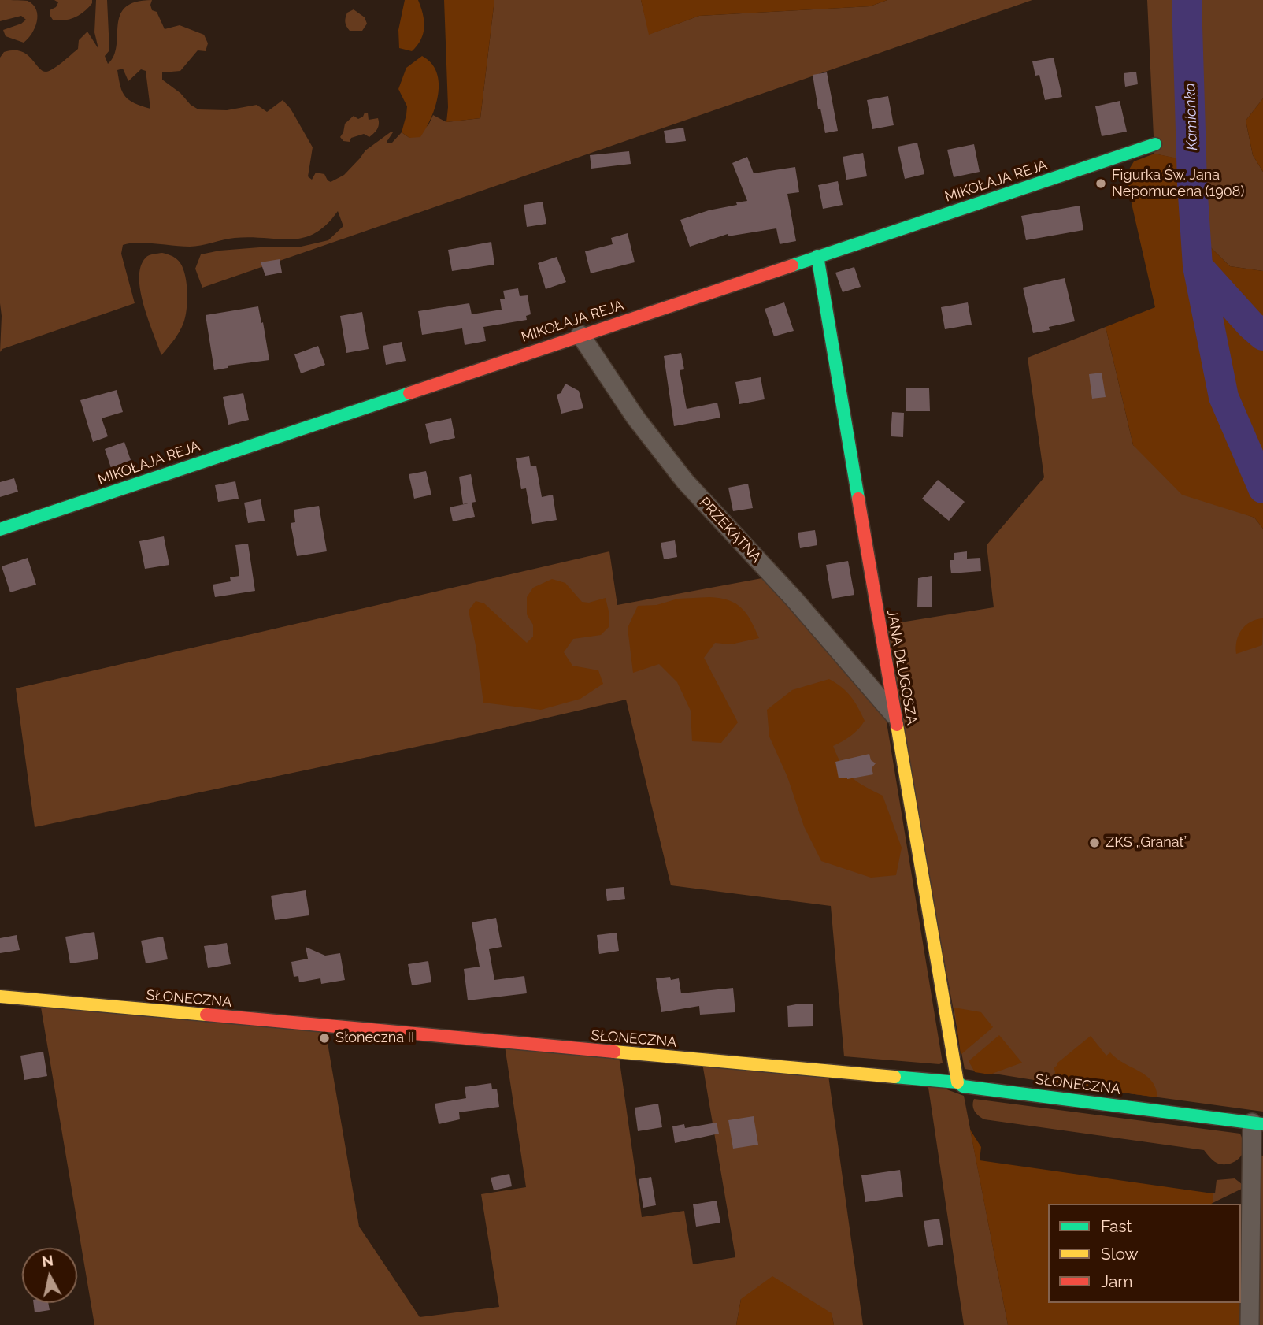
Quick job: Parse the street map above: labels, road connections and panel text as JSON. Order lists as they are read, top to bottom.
{
  "streets": {
    "street": [
      "MIKOŁAJA REJA",
      "PRZEKĄTNA",
      "JANA DŁUGOSZA",
      "SŁONECZNA"
    ]
  },
  "crossings": [
    ["MIKOŁAJA REJA", "PRZEKĄTNA"],
    ["MIKOŁAJA REJA", "JANA DŁUGOSZA"],
    ["PRZEKĄTNA", "JANA DŁUGOSZA"],
    ["JANA DŁUGOSZA", "SŁONECZNA"]
  ],
  "water": ["Kamionka"],
  "places": ["Figurka Św. Jana Nepomucena (1908)", "ZKS „Granat”", "Słoneczna II"],
  "legend": ["Fast", "Slow", "Jam"],
  "north": "top"
}
